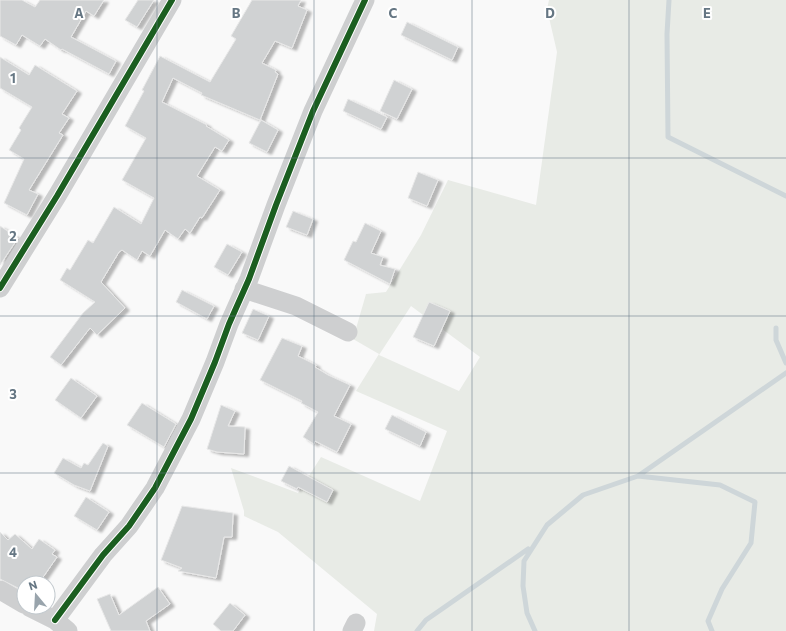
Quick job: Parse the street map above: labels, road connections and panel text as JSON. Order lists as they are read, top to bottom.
{
  "north": "top",
  "grid": {
    "columns": [
      "A",
      "B",
      "C",
      "D",
      "E"
    ],
    "rows": [
      "1",
      "2",
      "3",
      "4"
    ]
  }
}
